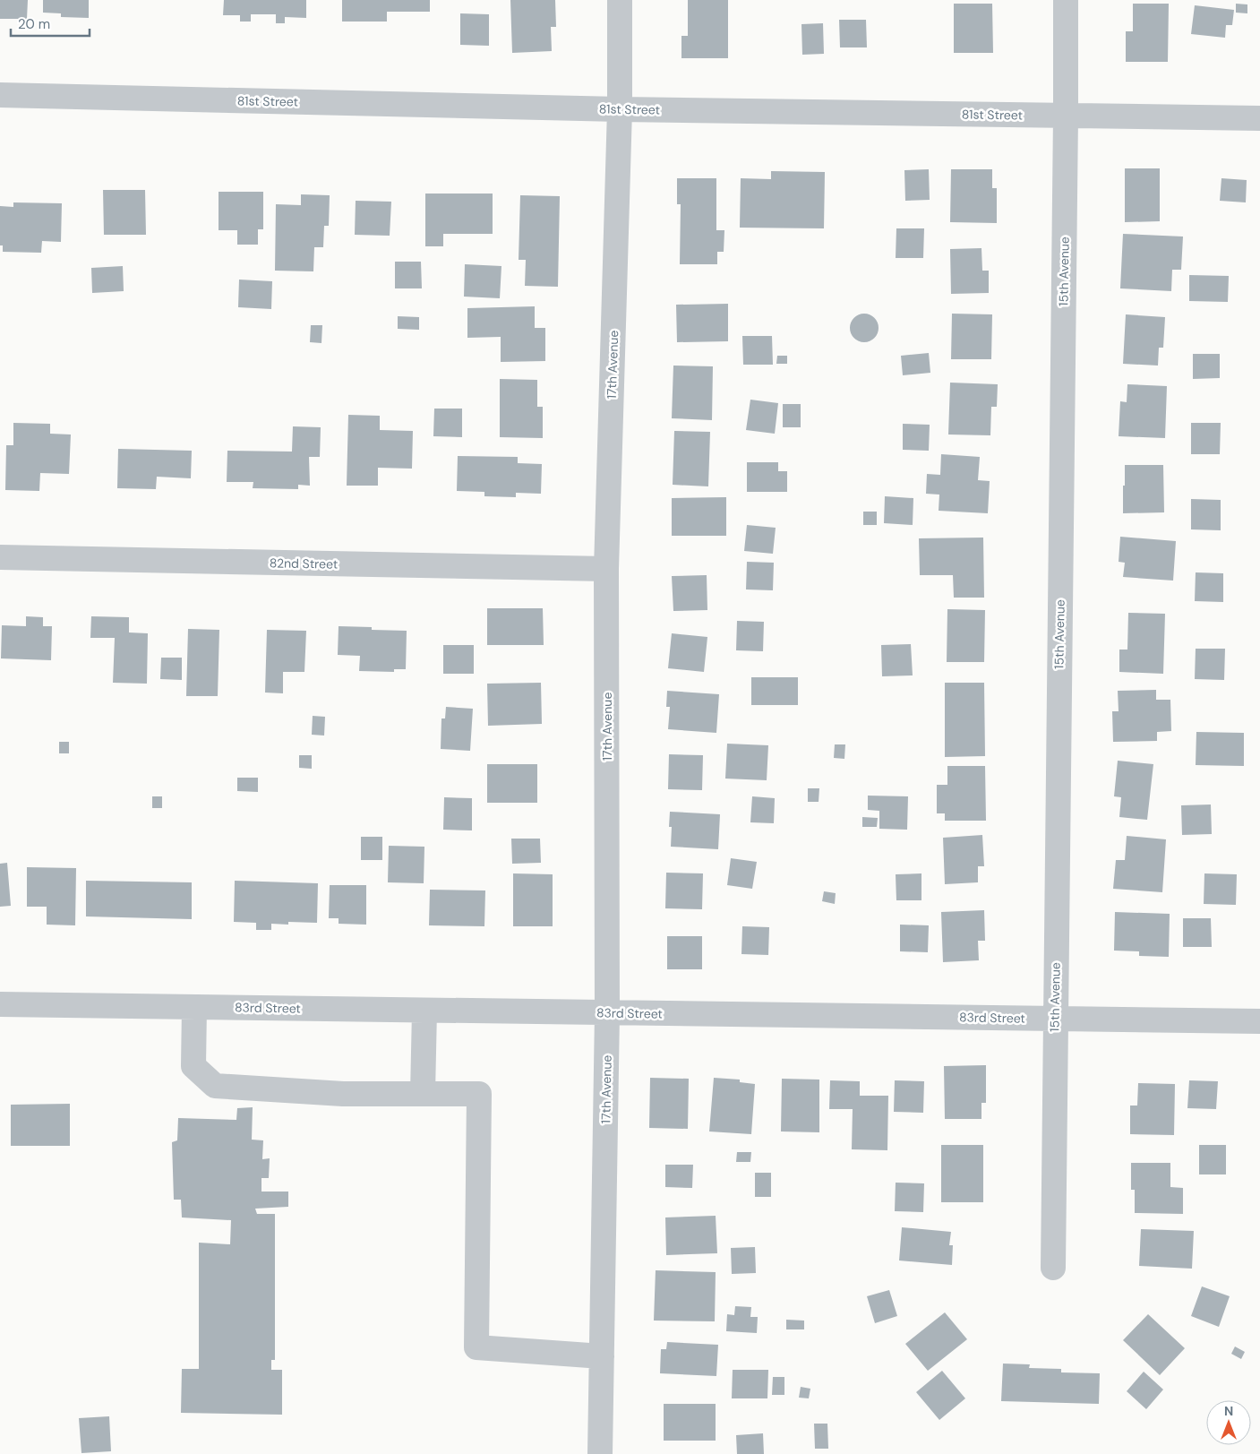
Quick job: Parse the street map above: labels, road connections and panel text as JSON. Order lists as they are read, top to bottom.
{
  "streets": {
    "street": [
      "81st Street",
      "15th Avenue",
      "17th Avenue",
      "82nd Street",
      "83rd Street"
    ]
  },
  "crossings": [
    ["81st Street", "15th Avenue"],
    ["81st Street", "17th Avenue"],
    ["15th Avenue", "83rd Street"],
    ["17th Avenue", "82nd Street"],
    ["17th Avenue", "83rd Street"]
  ],
  "scale_bar": "20 m",
  "north": "top"
}
